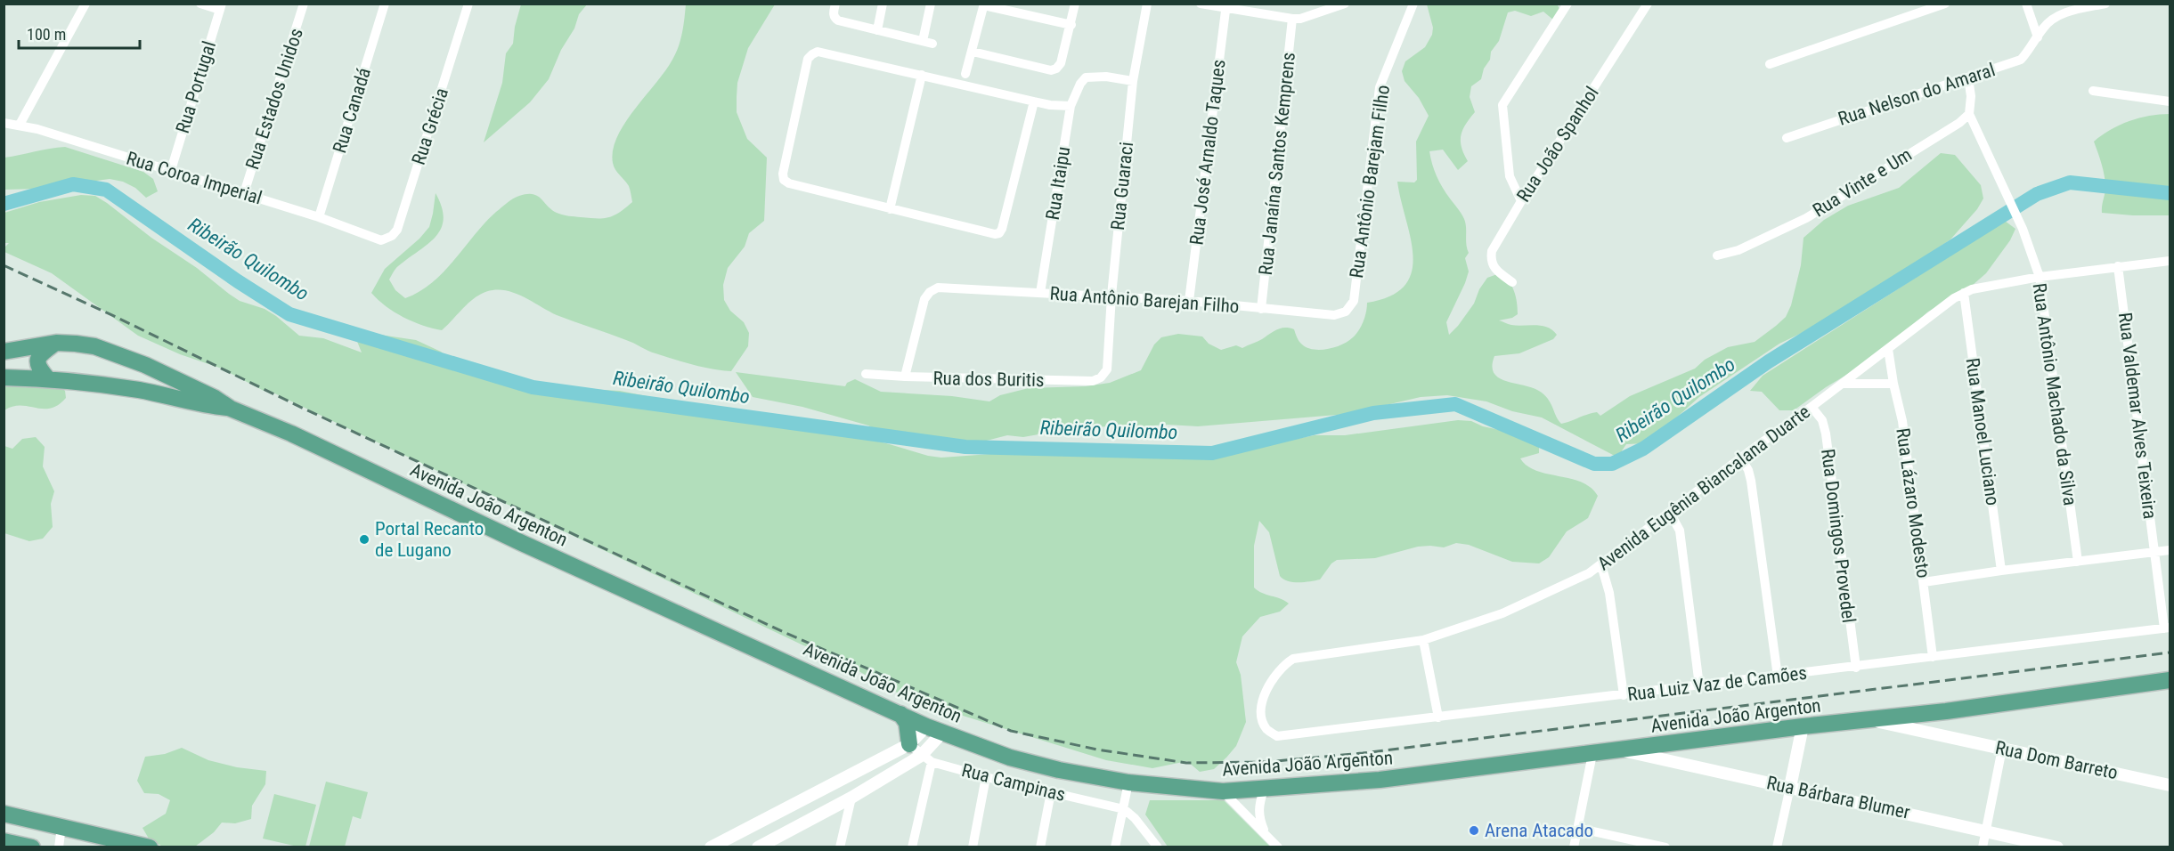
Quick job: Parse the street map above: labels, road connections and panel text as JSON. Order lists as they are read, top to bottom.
{
  "streets": {
    "main road": ["Avenida João Argenton"],
    "street": [
      "Rua Portugal",
      "Rua Nelson do Amaral",
      "Rua Estados Unidos",
      "Rua Canadá",
      "Rua Grécia",
      "Rua João Spanhol",
      "Rua José Arnaldo Taques",
      "Rua Janaína Santos Kemprens",
      "Rua Coroa Imperial",
      "Rua Antônio Barejam Filho",
      "Rua Vinte e Um",
      "Rua Itaipu",
      "Rua Guaraci",
      "Rua Antônio Barejan Filho",
      "Rua dos Buritis",
      "Rua Antônio Machado da Silva",
      "Rua Valdemar Alves Teixeira",
      "Rua Manoel Luciano",
      "Avenida Eugênia Biancalana Duarte",
      "Rua Lázaro Modesto",
      "Rua Domingos Provedel",
      "Rua Luiz Vaz de Camões",
      "Rua Dom Barreto",
      "Rua Campinas",
      "Rua Bárbara Blumer"
    ]
  },
  "crossings": [
    ["Rua Portugal", "Rua Coroa Imperial"],
    ["Rua Estados Unidos", "Rua Coroa Imperial"],
    ["Rua Canadá", "Rua Coroa Imperial"],
    ["Rua Grécia", "Rua Coroa Imperial"],
    ["Rua José Arnaldo Taques", "Rua Antônio Barejan Filho"],
    ["Rua Janaína Santos Kemprens", "Rua Antônio Barejan Filho"],
    ["Rua Antônio Barejam Filho", "Rua Antônio Barejan Filho"],
    ["Rua Vinte e Um", "Rua Antônio Machado da Silva"],
    ["Rua Itaipu", "Rua Guaraci"],
    ["Rua Itaipu", "Rua Antônio Barejan Filho"],
    ["Rua Guaraci", "Rua Antônio Barejan Filho"],
    ["Rua Guaraci", "Rua dos Buritis"],
    ["Rua Antônio Barejan Filho", "Rua dos Buritis"],
    ["Rua Antônio Machado da Silva", "Avenida Eugênia Biancalana Duarte"],
    ["Rua Valdemar Alves Teixeira", "Avenida Eugênia Biancalana Duarte"],
    ["Rua Valdemar Alves Teixeira", "Rua Luiz Vaz de Camões"],
    ["Rua Manoel Luciano", "Avenida Eugênia Biancalana Duarte"],
    ["Avenida Eugênia Biancalana Duarte", "Rua Lázaro Modesto"],
    ["Avenida Eugênia Biancalana Duarte", "Rua Domingos Provedel"],
    ["Avenida Eugênia Biancalana Duarte", "Rua Luiz Vaz de Camões"],
    ["Rua Lázaro Modesto", "Rua Luiz Vaz de Camões"],
    ["Avenida João Argenton", "Rua Dom Barreto"],
    ["Avenida João Argenton", "Rua Bárbara Blumer"],
    ["Rua Domingos Provedel", "Rua Luiz Vaz de Camões"]
  ],
  "water": ["Ribeirão Quilombo"],
  "places": ["Portal Recanto de Lugano", "Arena Atacado"],
  "scale_bar": "100 m"
}
